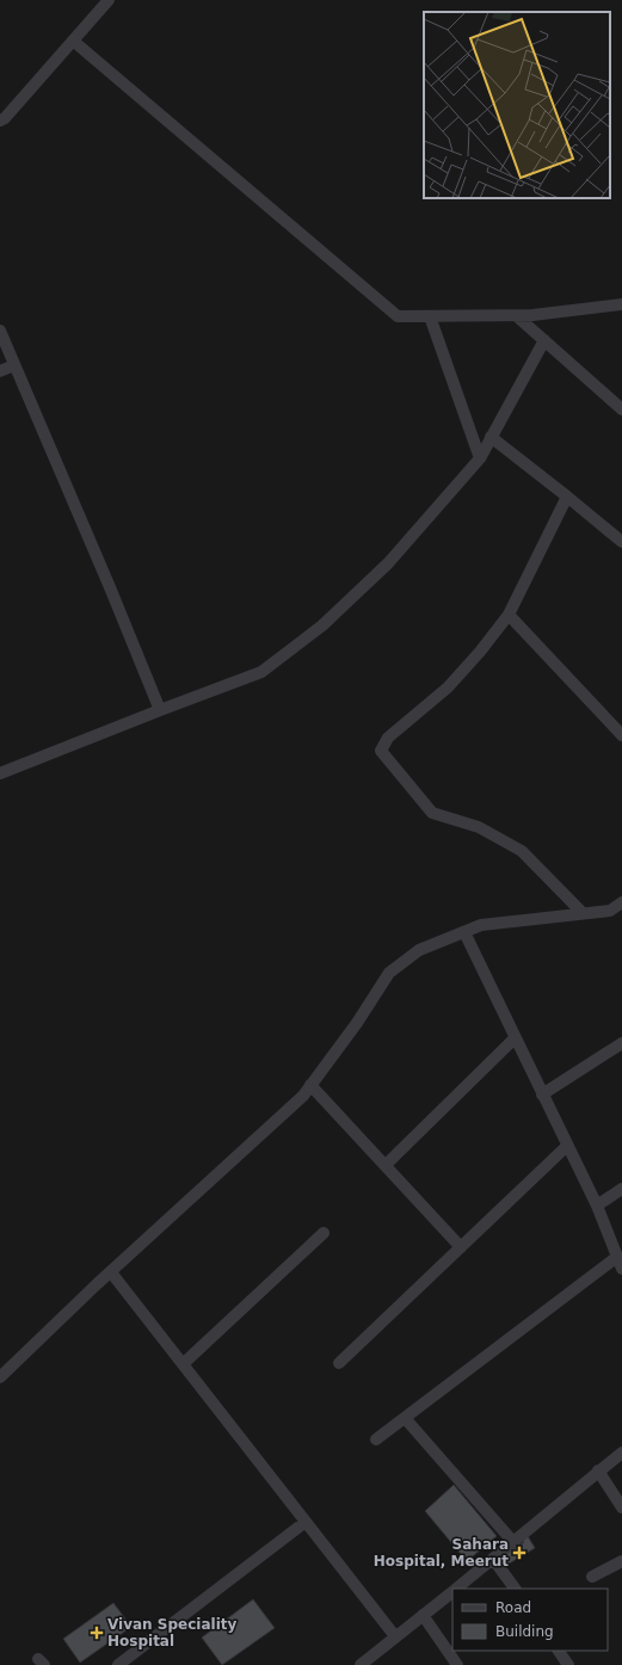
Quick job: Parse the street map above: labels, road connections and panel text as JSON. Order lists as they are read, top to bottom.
{
  "places": {
    "health": ["Sahara Hospital, Meerut", "Vivan Speciality Hospital"]
  },
  "legend": ["Road", "Building"]
}
